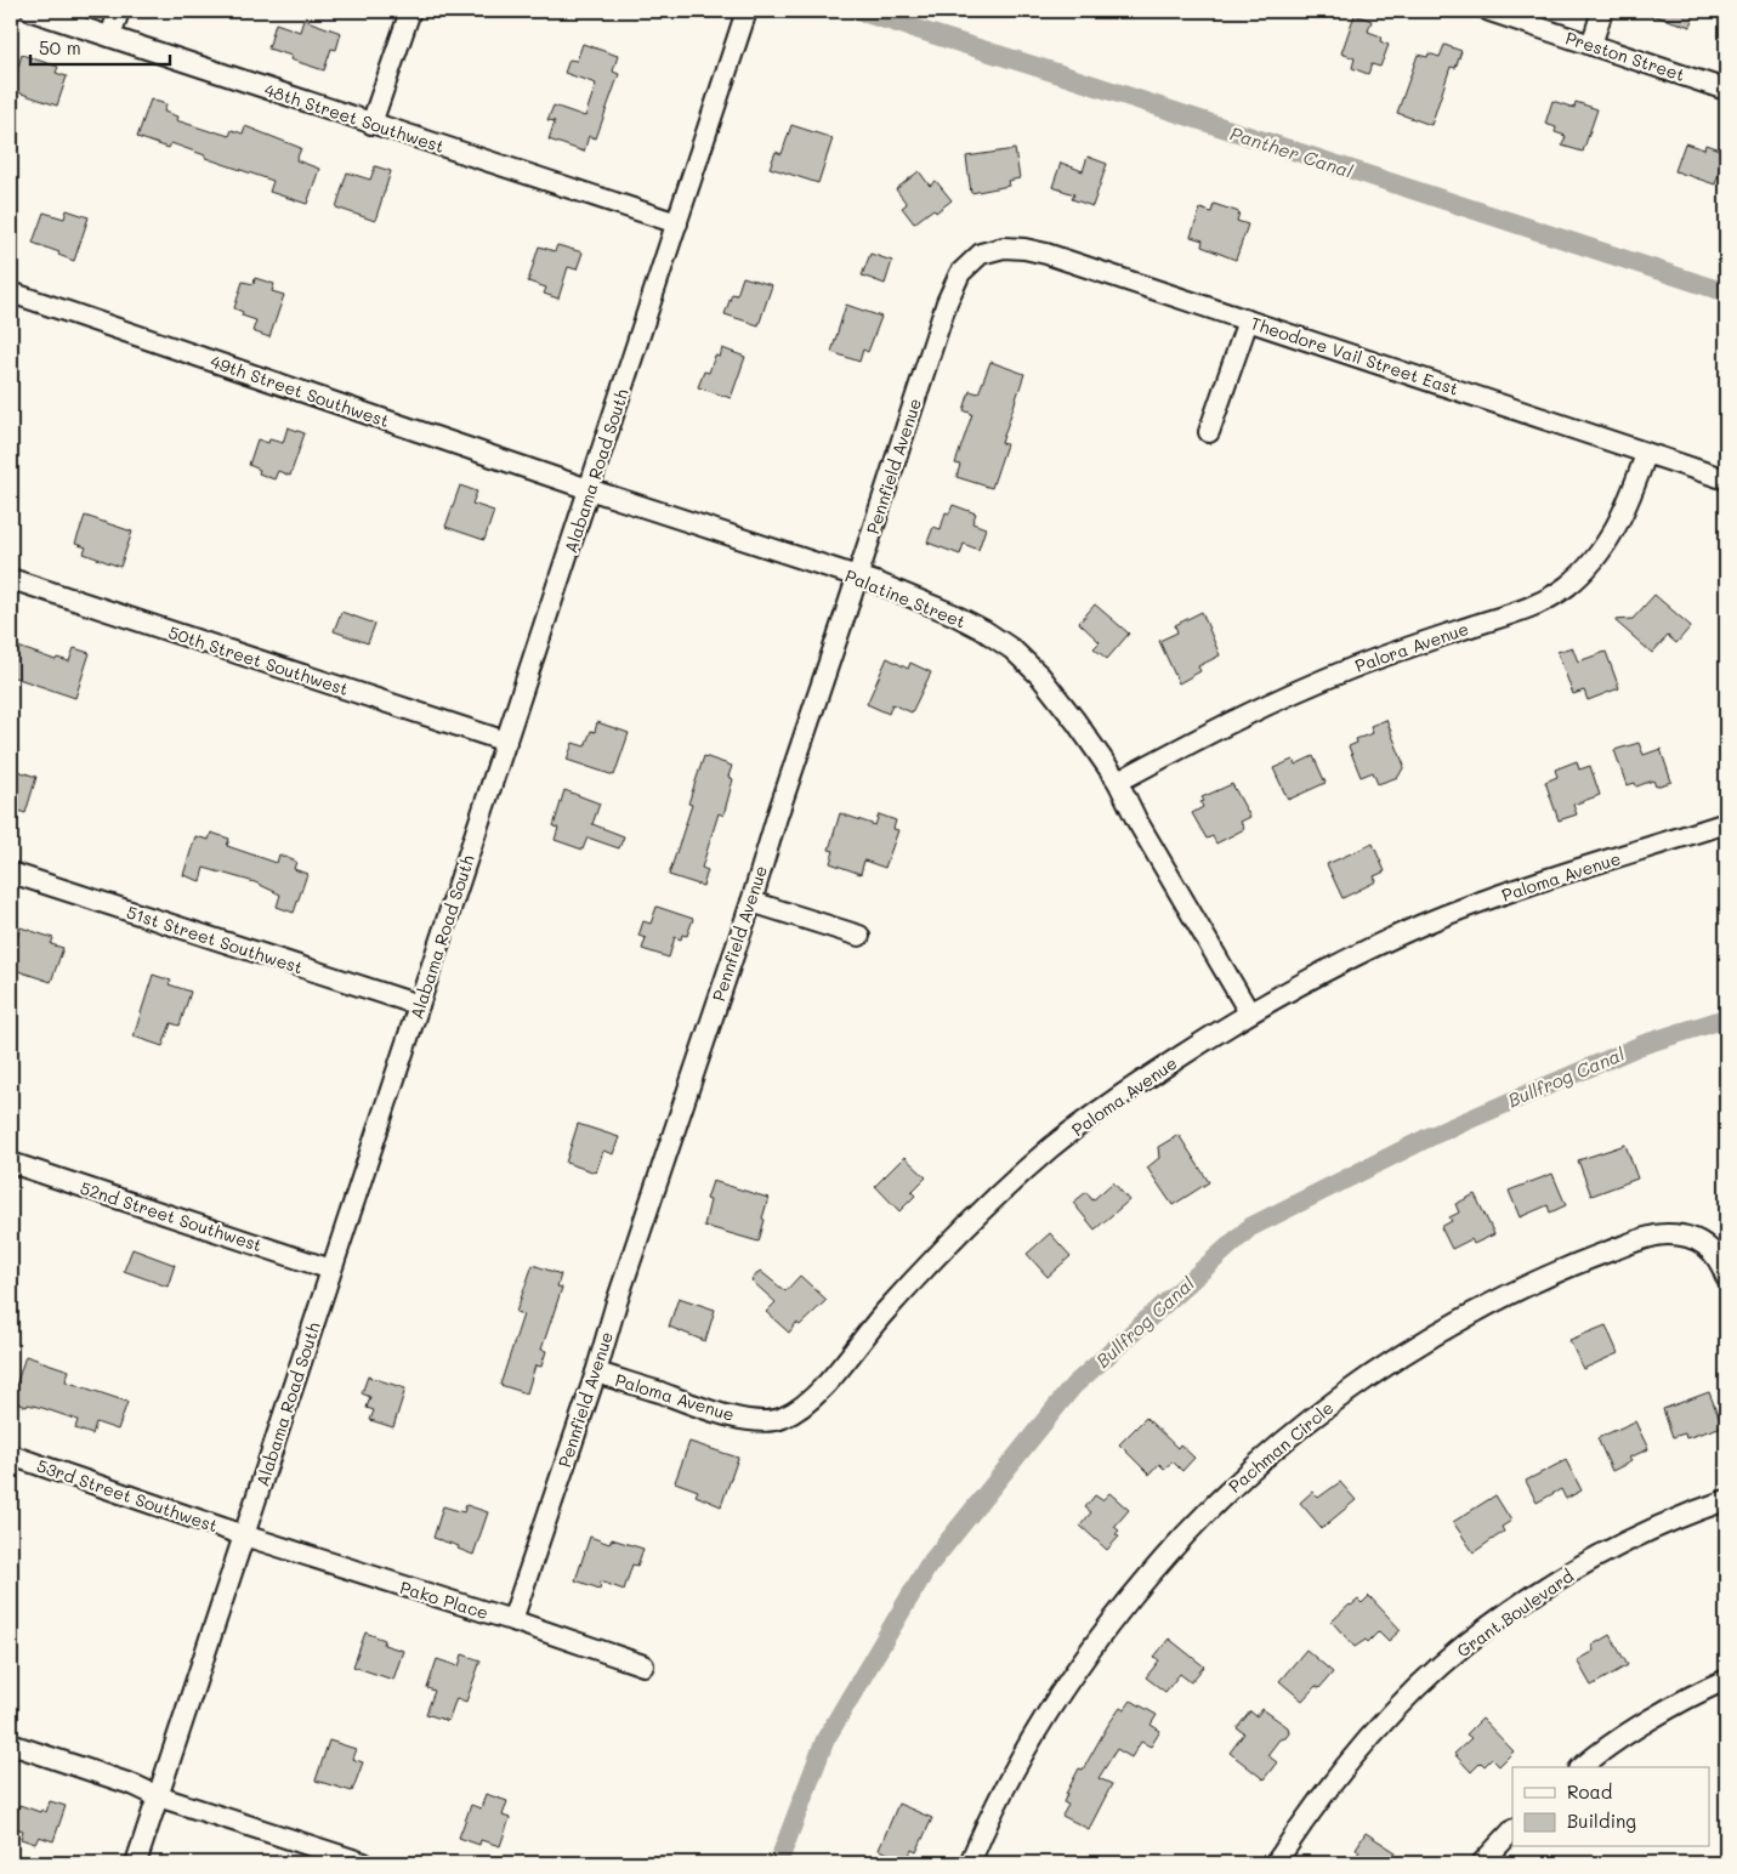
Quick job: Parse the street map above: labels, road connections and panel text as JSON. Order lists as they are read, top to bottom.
{
  "streets": {
    "street": [
      "Preston Street",
      "48th Street Southwest",
      "Theodore Vail Street East",
      "49th Street Southwest",
      "Pennfield Avenue",
      "Alabama Road South",
      "Palatine Street",
      "Palora Avenue",
      "50th Street Southwest",
      "Paloma Avenue",
      "51st Street Southwest",
      "52nd Street Southwest",
      "Pachman Circle",
      "53rd Street Southwest",
      "Pako Place",
      "Grant Boulevard"
    ]
  },
  "crossings": [
    ["48th Street Southwest", "Alabama Road South"],
    ["Theodore Vail Street East", "Pennfield Avenue"],
    ["Theodore Vail Street East", "Palora Avenue"],
    ["49th Street Southwest", "Alabama Road South"],
    ["49th Street Southwest", "Palatine Street"],
    ["Pennfield Avenue", "Palatine Street"],
    ["Pennfield Avenue", "Paloma Avenue"],
    ["Pennfield Avenue", "Pako Place"],
    ["Alabama Road South", "Palatine Street"],
    ["Alabama Road South", "50th Street Southwest"],
    ["Alabama Road South", "51st Street Southwest"],
    ["Alabama Road South", "52nd Street Southwest"],
    ["Alabama Road South", "53rd Street Southwest"],
    ["Alabama Road South", "Pako Place"],
    ["Palatine Street", "Palora Avenue"],
    ["Palatine Street", "Paloma Avenue"],
    ["53rd Street Southwest", "Pako Place"]
  ],
  "water": ["Panther Canal", "Bullfrog Canal"],
  "legend": ["Road", "Building"],
  "scale_bar": "50 m"
}
